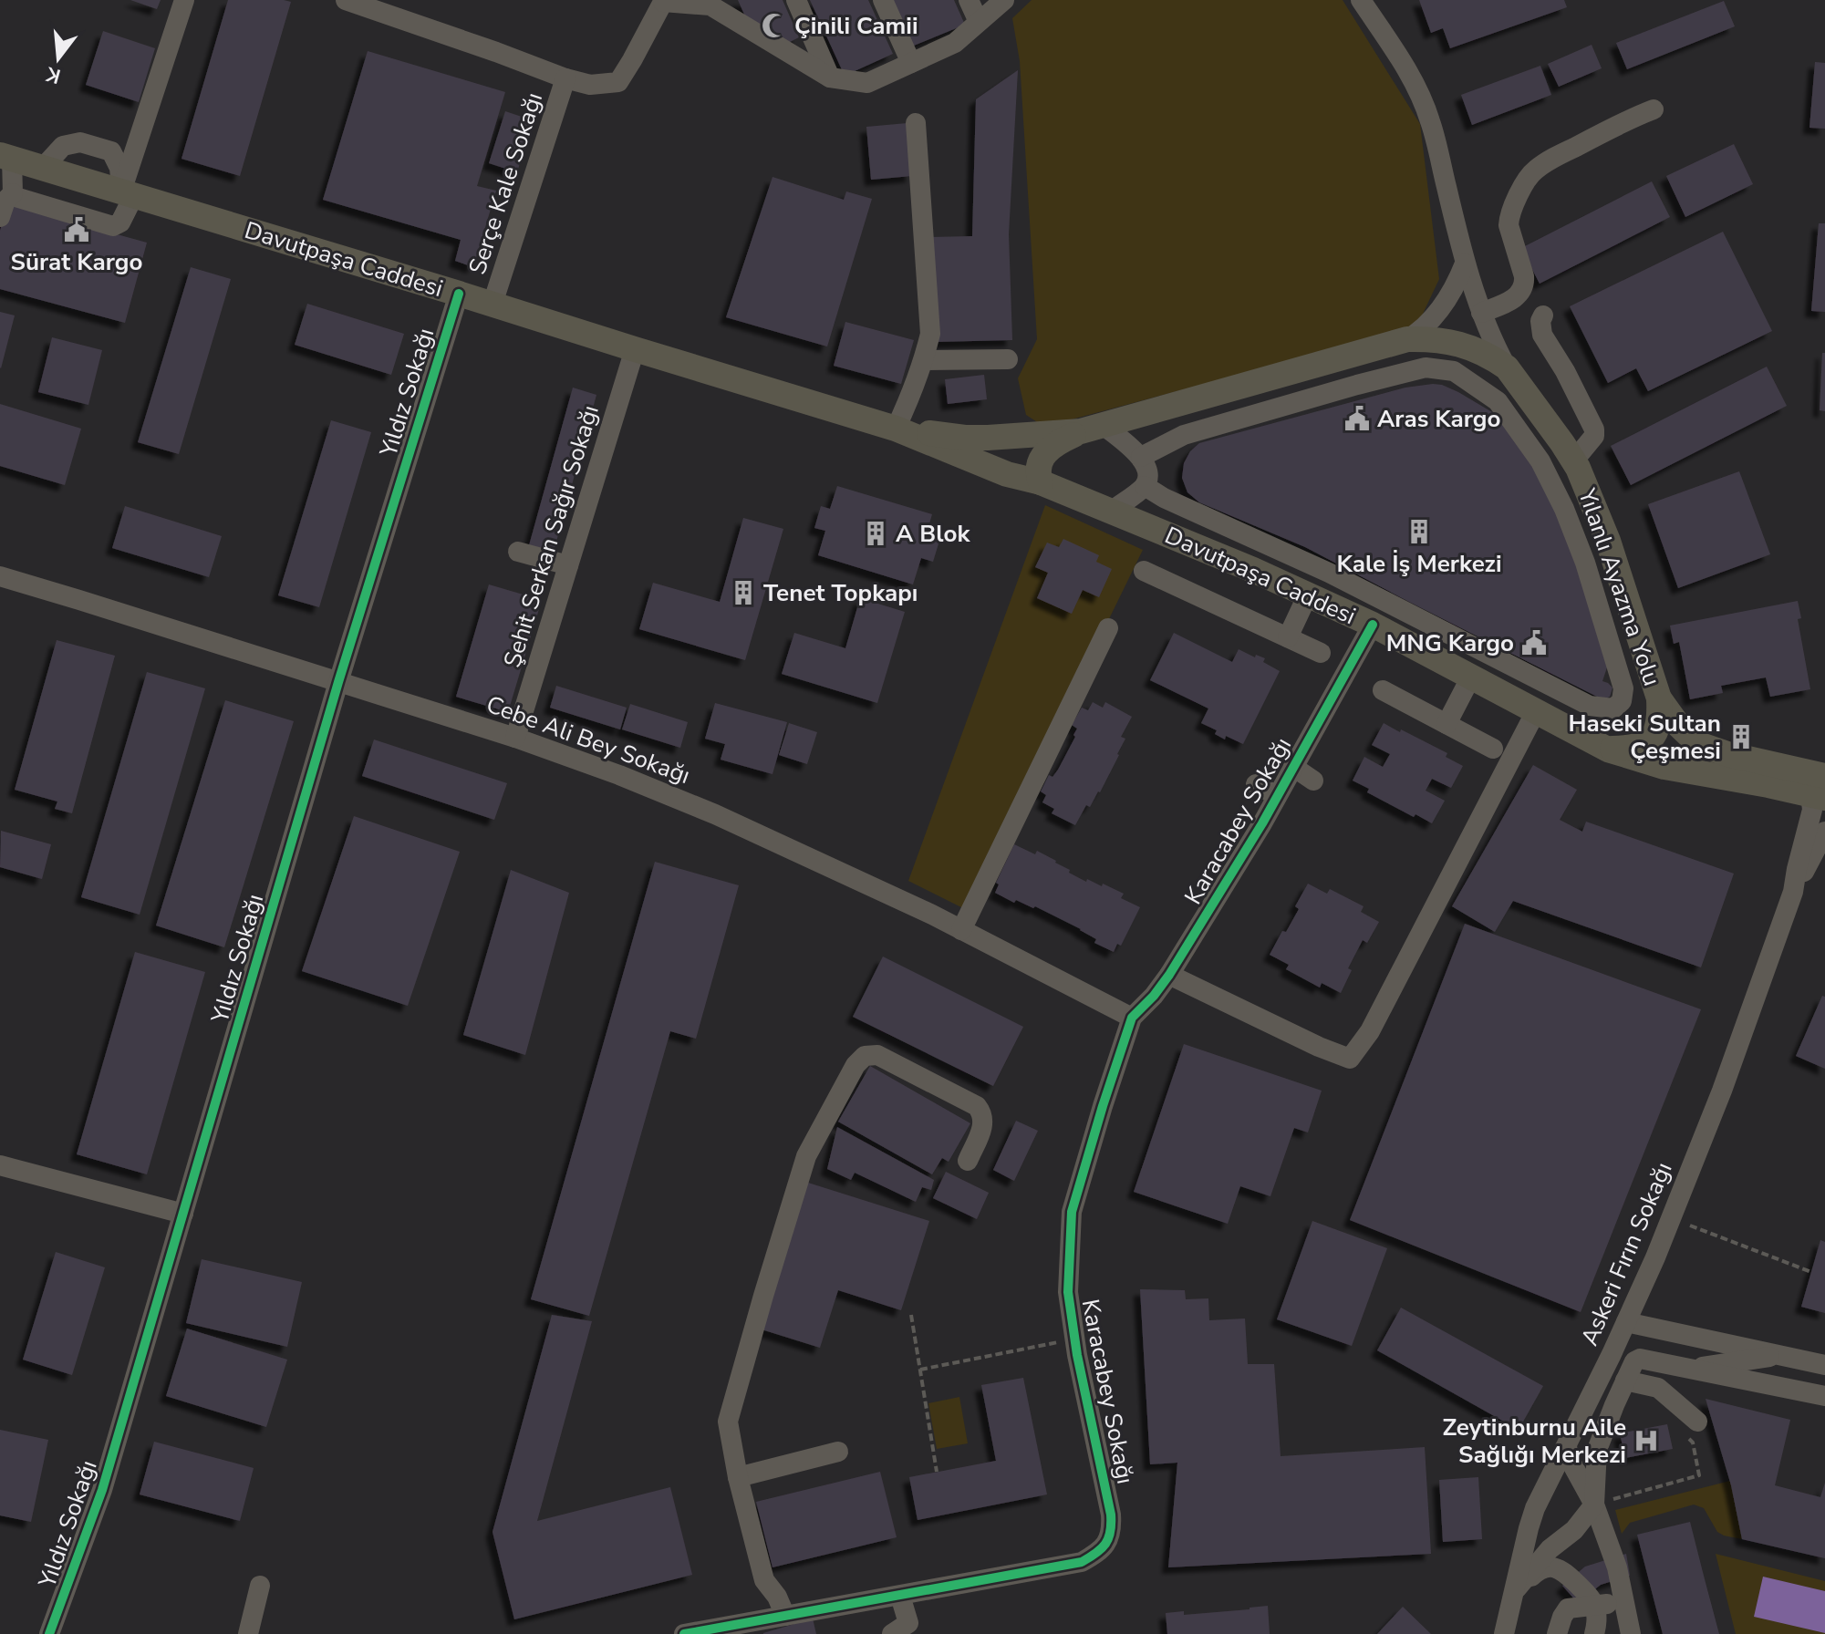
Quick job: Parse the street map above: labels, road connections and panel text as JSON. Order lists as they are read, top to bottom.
{
  "streets": {
    "main road": ["Davutpaşa Caddesi", "Yılanlı Ayazma Yolu"],
    "street": [
      "Serçe Kale Sokağı",
      "Yıldız Sokağı",
      "Şehit Serkan Sağır Sokağı",
      "Cebe Ali Bey Sokağı",
      "Karacabey Sokağı",
      "Askeri Fırın Sokağı"
    ]
  },
  "crossings": [
    ["Serçe Kale Sokağı", "Davutpaşa Caddesi"],
    ["Davutpaşa Caddesi", "Yıldız Sokağı"],
    ["Davutpaşa Caddesi", "Şehit Serkan Sağır Sokağı"],
    ["Davutpaşa Caddesi", "Yılanlı Ayazma Yolu"],
    ["Davutpaşa Caddesi", "Karacabey Sokağı"],
    ["Davutpaşa Caddesi", "Askeri Fırın Sokağı"],
    ["Yıldız Sokağı", "Cebe Ali Bey Sokağı"],
    ["Şehit Serkan Sağır Sokağı", "Cebe Ali Bey Sokağı"],
    ["Cebe Ali Bey Sokağı", "Karacabey Sokağı"]
  ],
  "places": {
    "mosque": ["Çinili Camii"],
    "public building": ["Sürat Kargo", "Aras Kargo", "MNG Kargo"],
    "building": [
      "Kale İş Merkezi",
      "A Blok",
      "Tenet Topkapı",
      "Haseki Sultan Çeşmesi"
    ],
    "hospital": ["Zeytinburnu Aile Sağlığı Merkezi"]
  },
  "north": "bottom"
}
